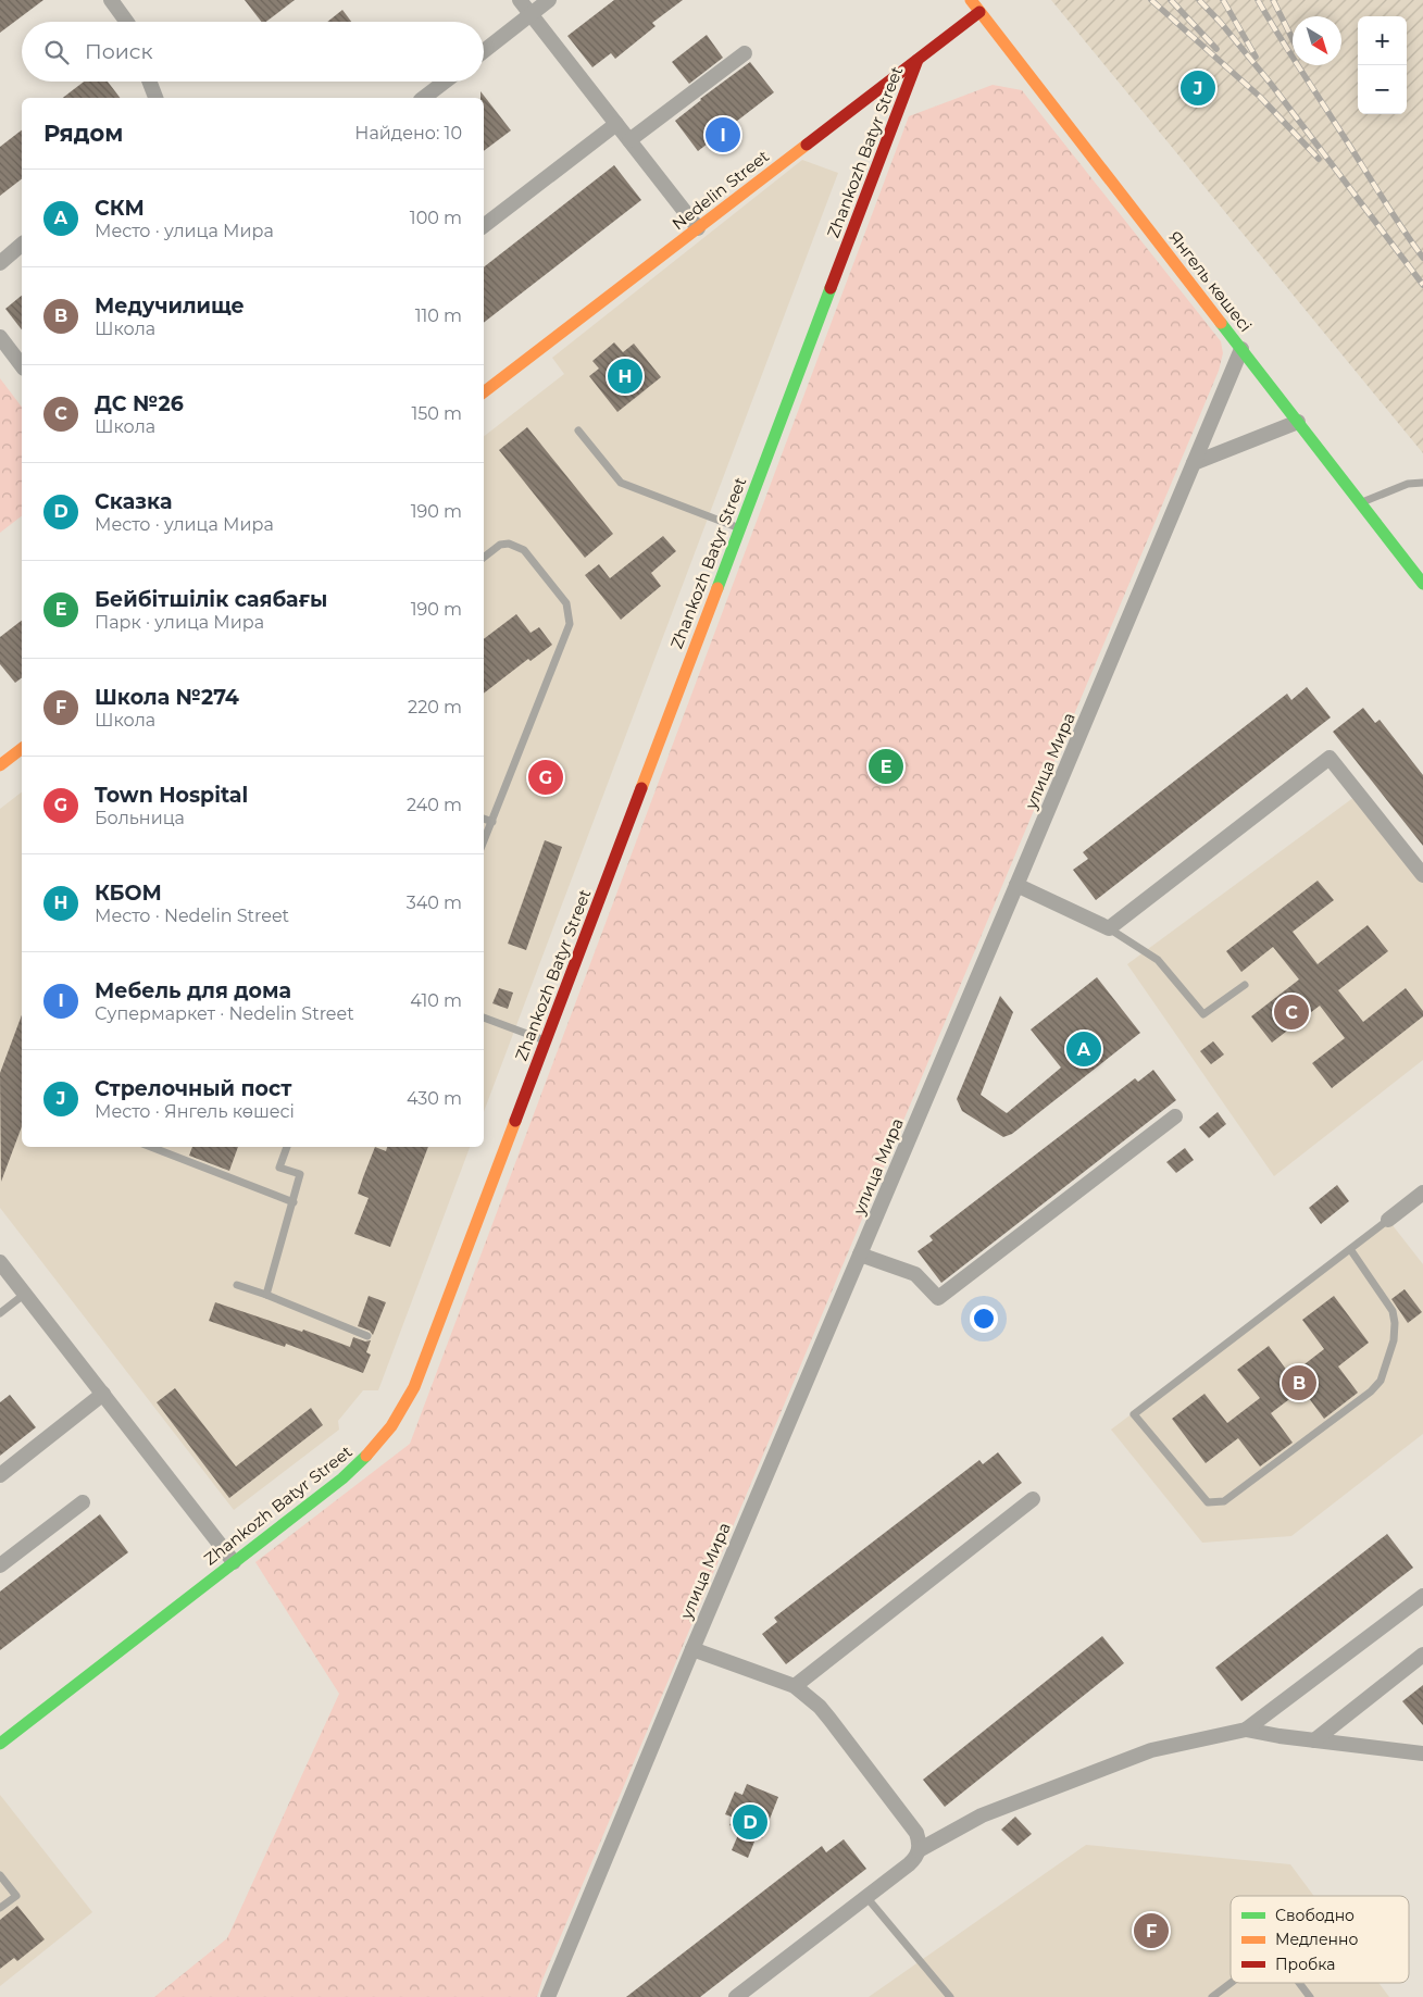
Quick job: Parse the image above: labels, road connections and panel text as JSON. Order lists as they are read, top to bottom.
{
  "streets": {
    "street": [
      "Zhankozh Batyr Street",
      "Nedelin Street",
      "Янгель көшесі",
      "улица Мира"
    ]
  },
  "crossings": [
    ["Zhankozh Batyr Street", "Nedelin Street"],
    ["Nedelin Street", "Янгель көшесі"],
    ["Янгель көшесі", "улица Мира"]
  ],
  "legend": ["Свободно", "Медленно", "Пробка"],
  "north": "bottom right",
  "page": {
    "map_buttons": ["+", "−"],
    "search": "Поиск",
    "pins": [
      "J",
      "I",
      "H",
      "E",
      "G",
      "C",
      "A",
      "B",
      "D",
      "F"
    ],
    "heading": ["Рядом", "Найдено: 10"],
    "list": [
      {
        "mark": "A",
        "name": "СКМ",
        "note": "Место · улица Мира",
        "value": "100 m"
      },
      {
        "mark": "B",
        "name": "Медучилище",
        "note": "Школа",
        "value": "110 m"
      },
      {
        "mark": "C",
        "name": "ДС №26",
        "note": "Школа",
        "value": "150 m"
      },
      {
        "mark": "D",
        "name": "Сказка",
        "note": "Место · улица Мира",
        "value": "190 m"
      },
      {
        "mark": "E",
        "name": "Бейбітшілік саябағы",
        "note": "Парк · улица Мира",
        "value": "190 m"
      },
      {
        "mark": "F",
        "name": "Школа №274",
        "note": "Школа",
        "value": "220 m"
      },
      {
        "mark": "G",
        "name": "Town Hospital",
        "note": "Больница",
        "value": "240 m"
      },
      {
        "mark": "H",
        "name": "КБОМ",
        "note": "Место · Nedelin Street",
        "value": "340 m"
      },
      {
        "mark": "I",
        "name": "Мебель для дома",
        "note": "Супермаркет · Nedelin Street",
        "value": "410 m"
      },
      {
        "mark": "J",
        "name": "Стрелочный пост",
        "note": "Место · Янгель көшесі",
        "value": "430 m"
      }
    ]
  }
}
